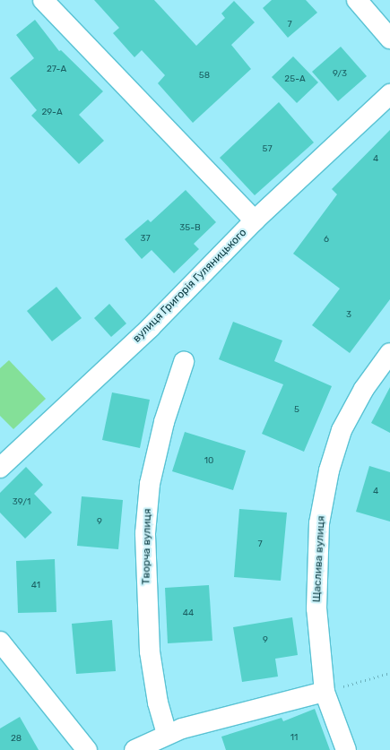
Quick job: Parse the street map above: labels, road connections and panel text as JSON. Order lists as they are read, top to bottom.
{
  "streets": {
    "street": ["вулиця Григорія Гуляницького", "Творча вулиця", "Щаслива вулиця"]
  },
  "house_numbers": [
    "7",
    "27-А",
    "9/3",
    "58",
    "25-А",
    "29-А",
    "57",
    "4",
    "35-В",
    "37",
    "6",
    "3",
    "5",
    "10",
    "4",
    "39/1",
    "9",
    "7",
    "41",
    "44",
    "9",
    "11",
    "28"
  ]
}
